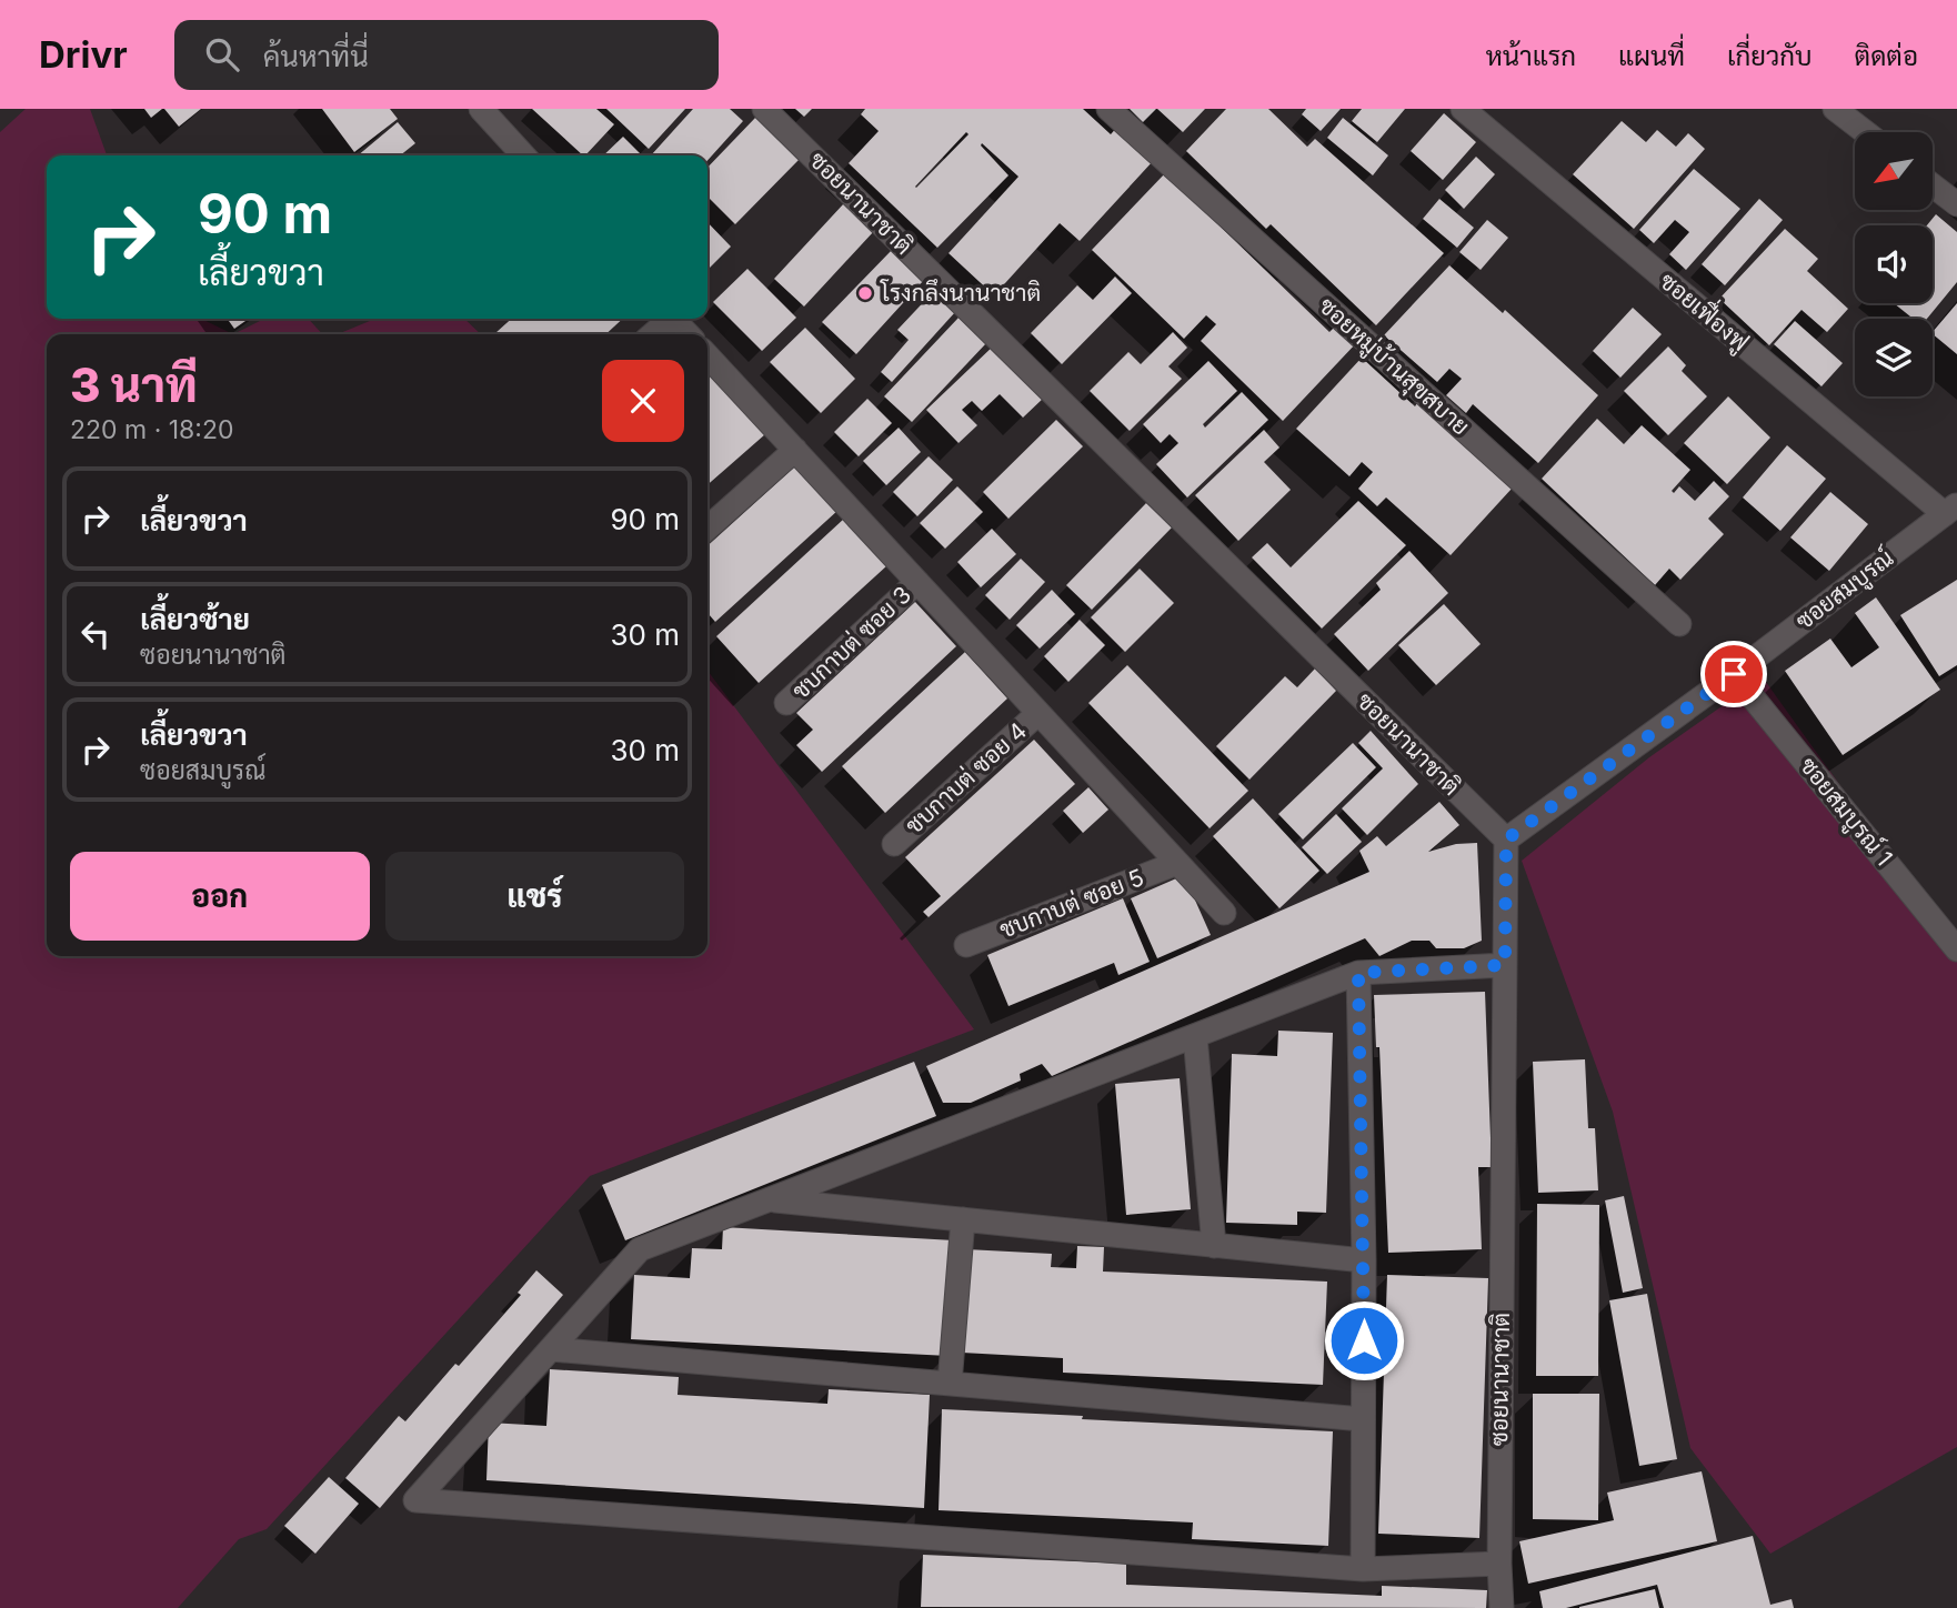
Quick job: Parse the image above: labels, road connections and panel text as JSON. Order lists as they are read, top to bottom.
{
  "streets": {
    "street": [
      "ซอยนานาชาติ",
      "ซอยเฟื่องฟู",
      "ซอยหมู่บ้านสุขสบาย",
      "ซอยสมบูรณ์",
      "ชบกาบต่ ซอย 3",
      "ชบกาบต่ ซอย 4",
      "ซอยสมบูรณ์ 1",
      "ชบกาบต่ ซอย 5"
    ]
  },
  "crossings": [
    ["ซอยนานาชาติ", "ซอยสมบูรณ์"],
    ["ซอยเฟื่องฟู", "ซอยสมบูรณ์"],
    ["ซอยสมบูรณ์", "ซอยสมบูรณ์ 1"]
  ],
  "places": ["โรงกลึงนานาชาติ"],
  "north": "bottom left",
  "page": {
    "header": "Drivr",
    "search": "ค้นหาที่นี่",
    "nav": [
      "หน้าแรก",
      "แผนที่",
      "เกี่ยวกับ",
      "ติดต่อ"
    ],
    "turn": ["90 m", "เลี้ยวขวา"],
    "heading": ["3 นาที", "220 m · 18:20"],
    "list": [
      {
        "name": "เลี้ยวขวา",
        "value": "90 m"
      },
      {
        "name": "เลี้ยวซ้าย",
        "note": "ซอยนานาชาติ",
        "value": "30 m"
      },
      {
        "name": "เลี้ยวขวา",
        "note": "ซอยสมบูรณ์",
        "value": "30 m"
      }
    ],
    "buttons": ["ออก", "แชร์"]
  }
}
